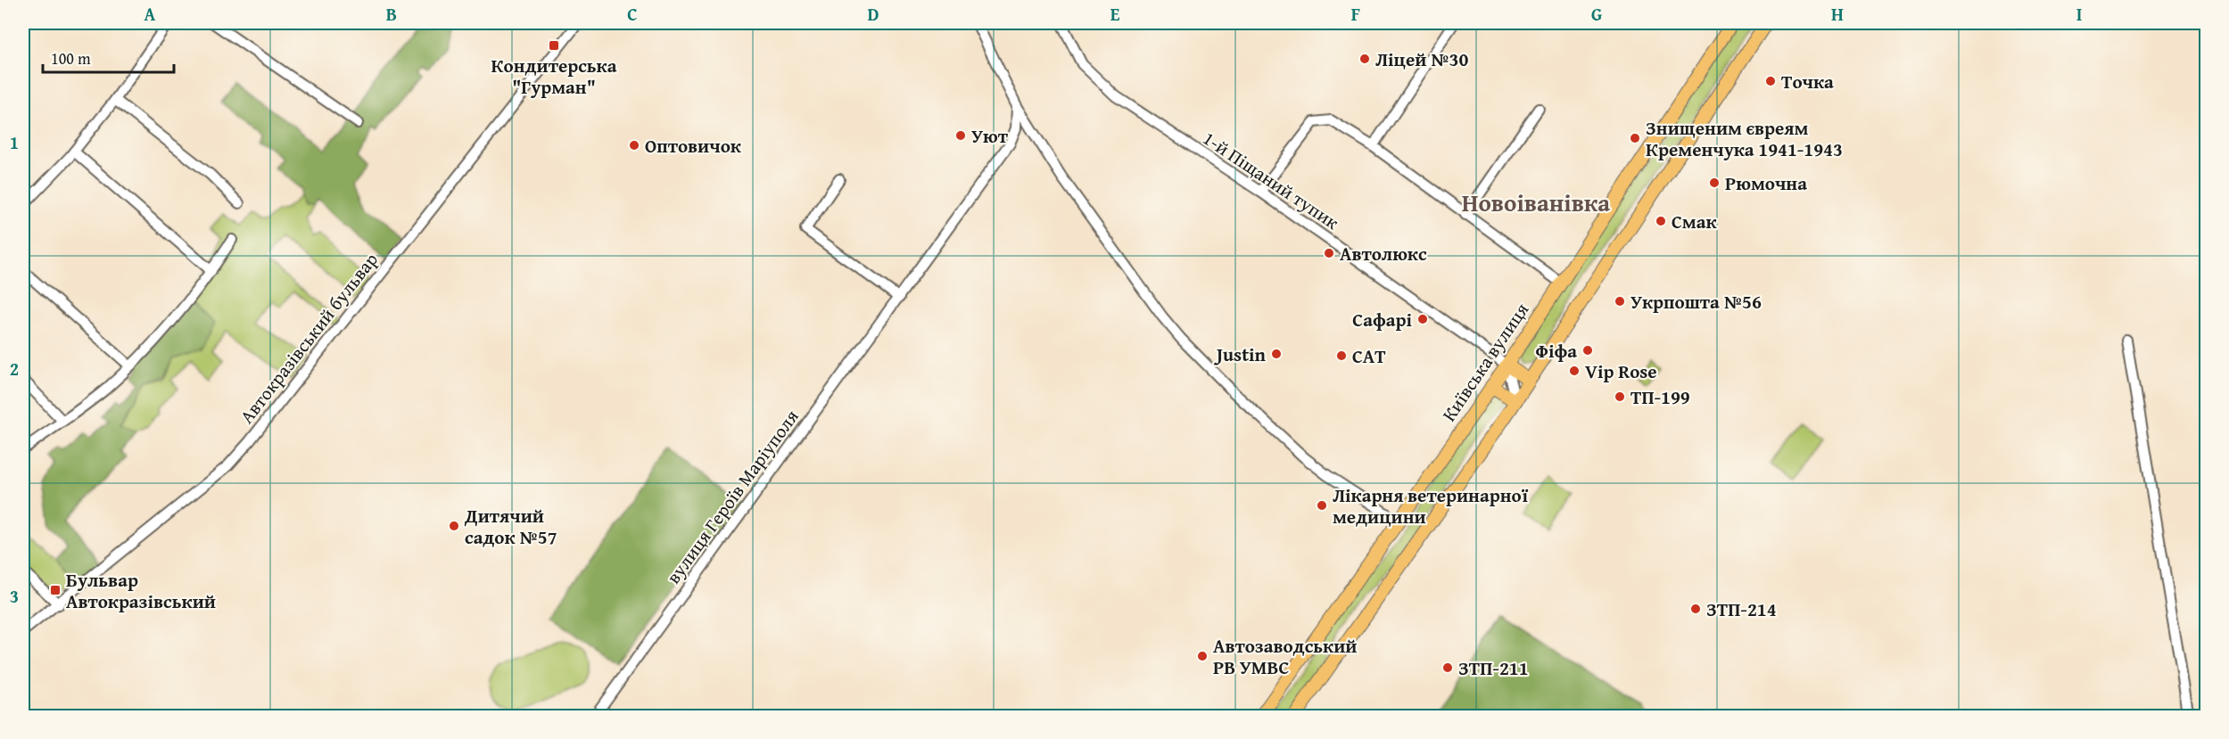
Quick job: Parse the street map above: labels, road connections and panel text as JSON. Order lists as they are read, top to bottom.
{
  "streets": {
    "main road": ["Київська вулиця"],
    "street": ["1-й Піщаний тупик", "Автокразівський бульвар", "вулиця Героїв Маріуполя"]
  },
  "crossings": [
    ["1-й Піщаний тупик", "Київська вулиця"]
  ],
  "districts": ["Новоіванівка"],
  "places": {
    "transit": ["Кондитерська \"Гурман\"", "Бульвар Автокразівський"],
    "other": [
      "Ліцей №30",
      "Точка",
      "Уют",
      "Знищеним євреям Кременчука 1941-1943",
      "Оптовичок",
      "Рюмочна",
      "Смак",
      "Автолюкс",
      "Укрпошта №56",
      "Сафарі",
      "Фiфа",
      "Justin",
      "САТ",
      "Vip Rose",
      "ТП-199",
      "Лікарня ветеринарної медицини",
      "Дитячий садок №57",
      "ЗТП-214",
      "Автозаводський РВ УМВС",
      "ЗТП-211"
    ]
  },
  "scale_bar": "100 m",
  "grid": {
    "columns": [
      "A",
      "B",
      "C",
      "D",
      "E",
      "F",
      "G",
      "H",
      "I"
    ],
    "rows": ["1", "2", "3"]
  }
}
